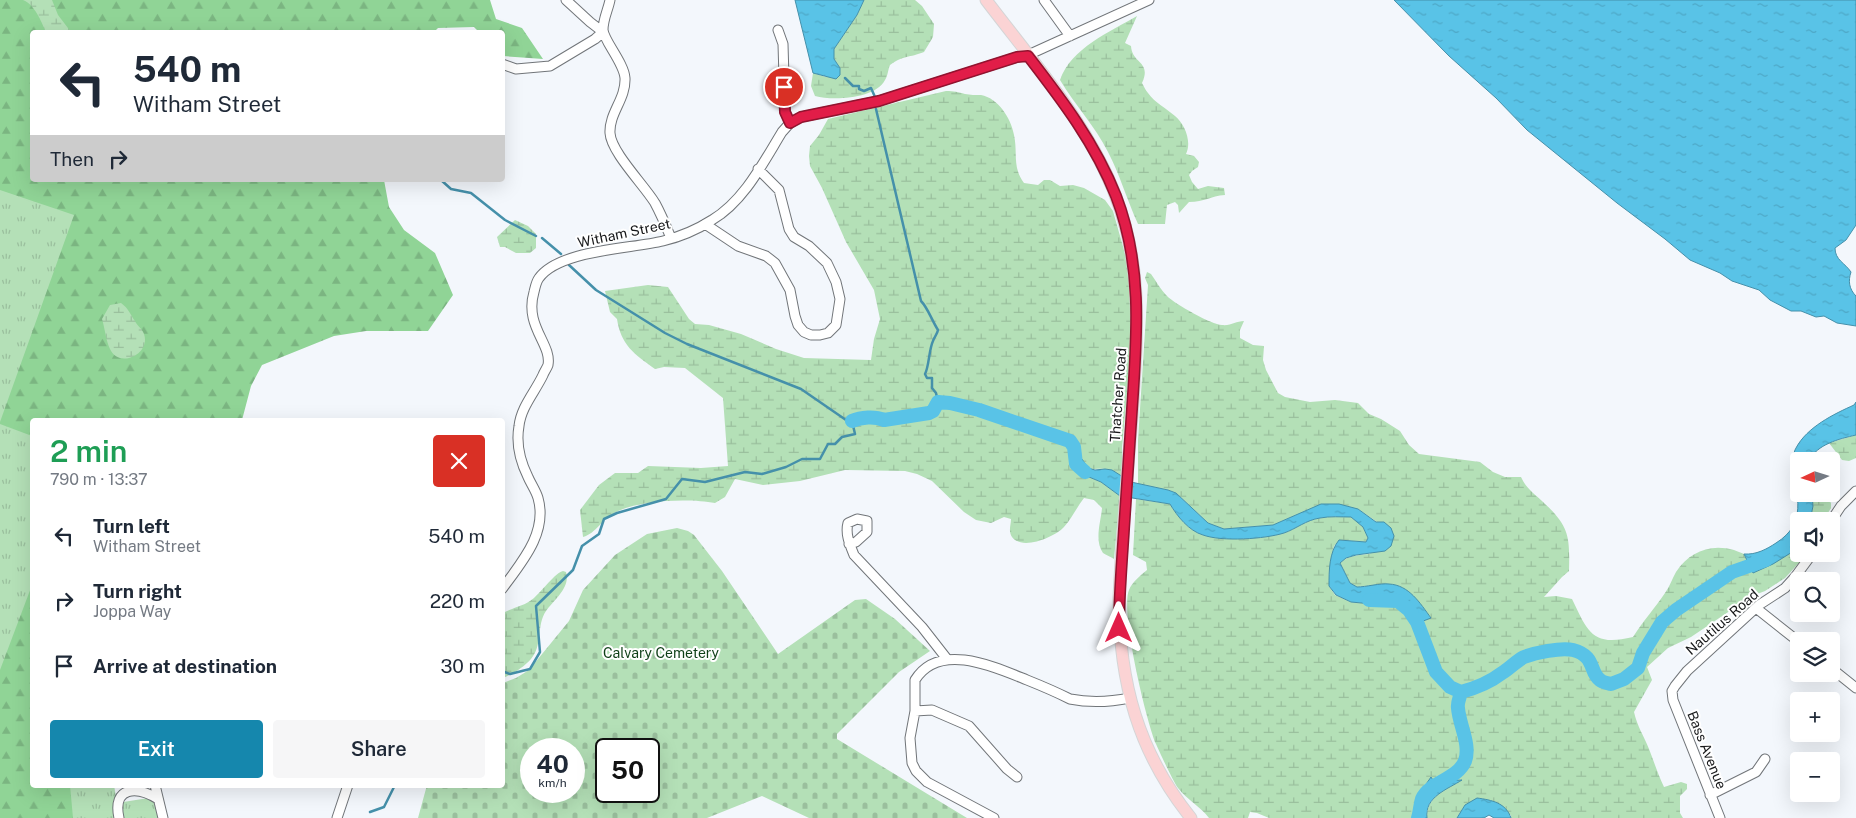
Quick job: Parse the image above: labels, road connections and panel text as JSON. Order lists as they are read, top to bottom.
{
  "streets": {
    "main road": ["Thatcher Road"],
    "street": ["Witham Street", "Nautilus Road", "Bass Avenue"]
  },
  "crossings": [
    ["Nautilus Road", "Bass Avenue"]
  ],
  "parks": ["Calvary Cemetery"],
  "north": "left",
  "page": {
    "turn": ["540 m", "Witham Street"],
    "then": "Then",
    "heading": ["2 min", "790 m · 13:37"],
    "map_buttons": ["+", "−"],
    "list": [
      {
        "name": "Turn left",
        "note": "Witham Street",
        "value": "540 m"
      },
      {
        "name": "Turn right",
        "note": "Joppa Way",
        "value": "220 m"
      },
      {
        "name": "Arrive at destination",
        "value": "30 m"
      }
    ],
    "buttons": ["Exit", "Share"],
    "speed": "40 km/h",
    "limit": "50"
  }
}
